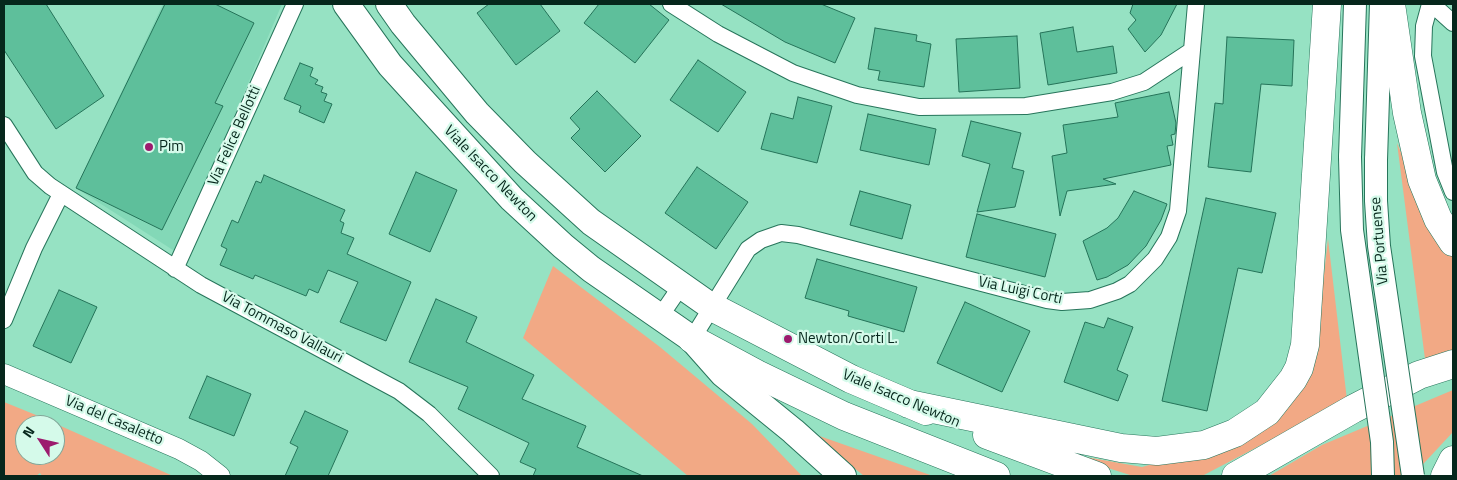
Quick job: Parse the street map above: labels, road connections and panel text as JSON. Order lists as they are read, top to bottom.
{
  "streets": {
    "highway": ["Viale Isacco Newton"],
    "main road": ["Via Portuense"],
    "street": [
      "Via Felice Bellotti",
      "Via Luigi Corti",
      "Via Tommaso Vallauri",
      "Via del Casaletto"
    ]
  },
  "crossings": [
    ["Via Felice Bellotti", "Via Tommaso Vallauri"],
    ["Viale Isacco Newton", "Via Luigi Corti"]
  ],
  "places": ["Pim", "Newton/Corti L."],
  "north": "top left"
}
